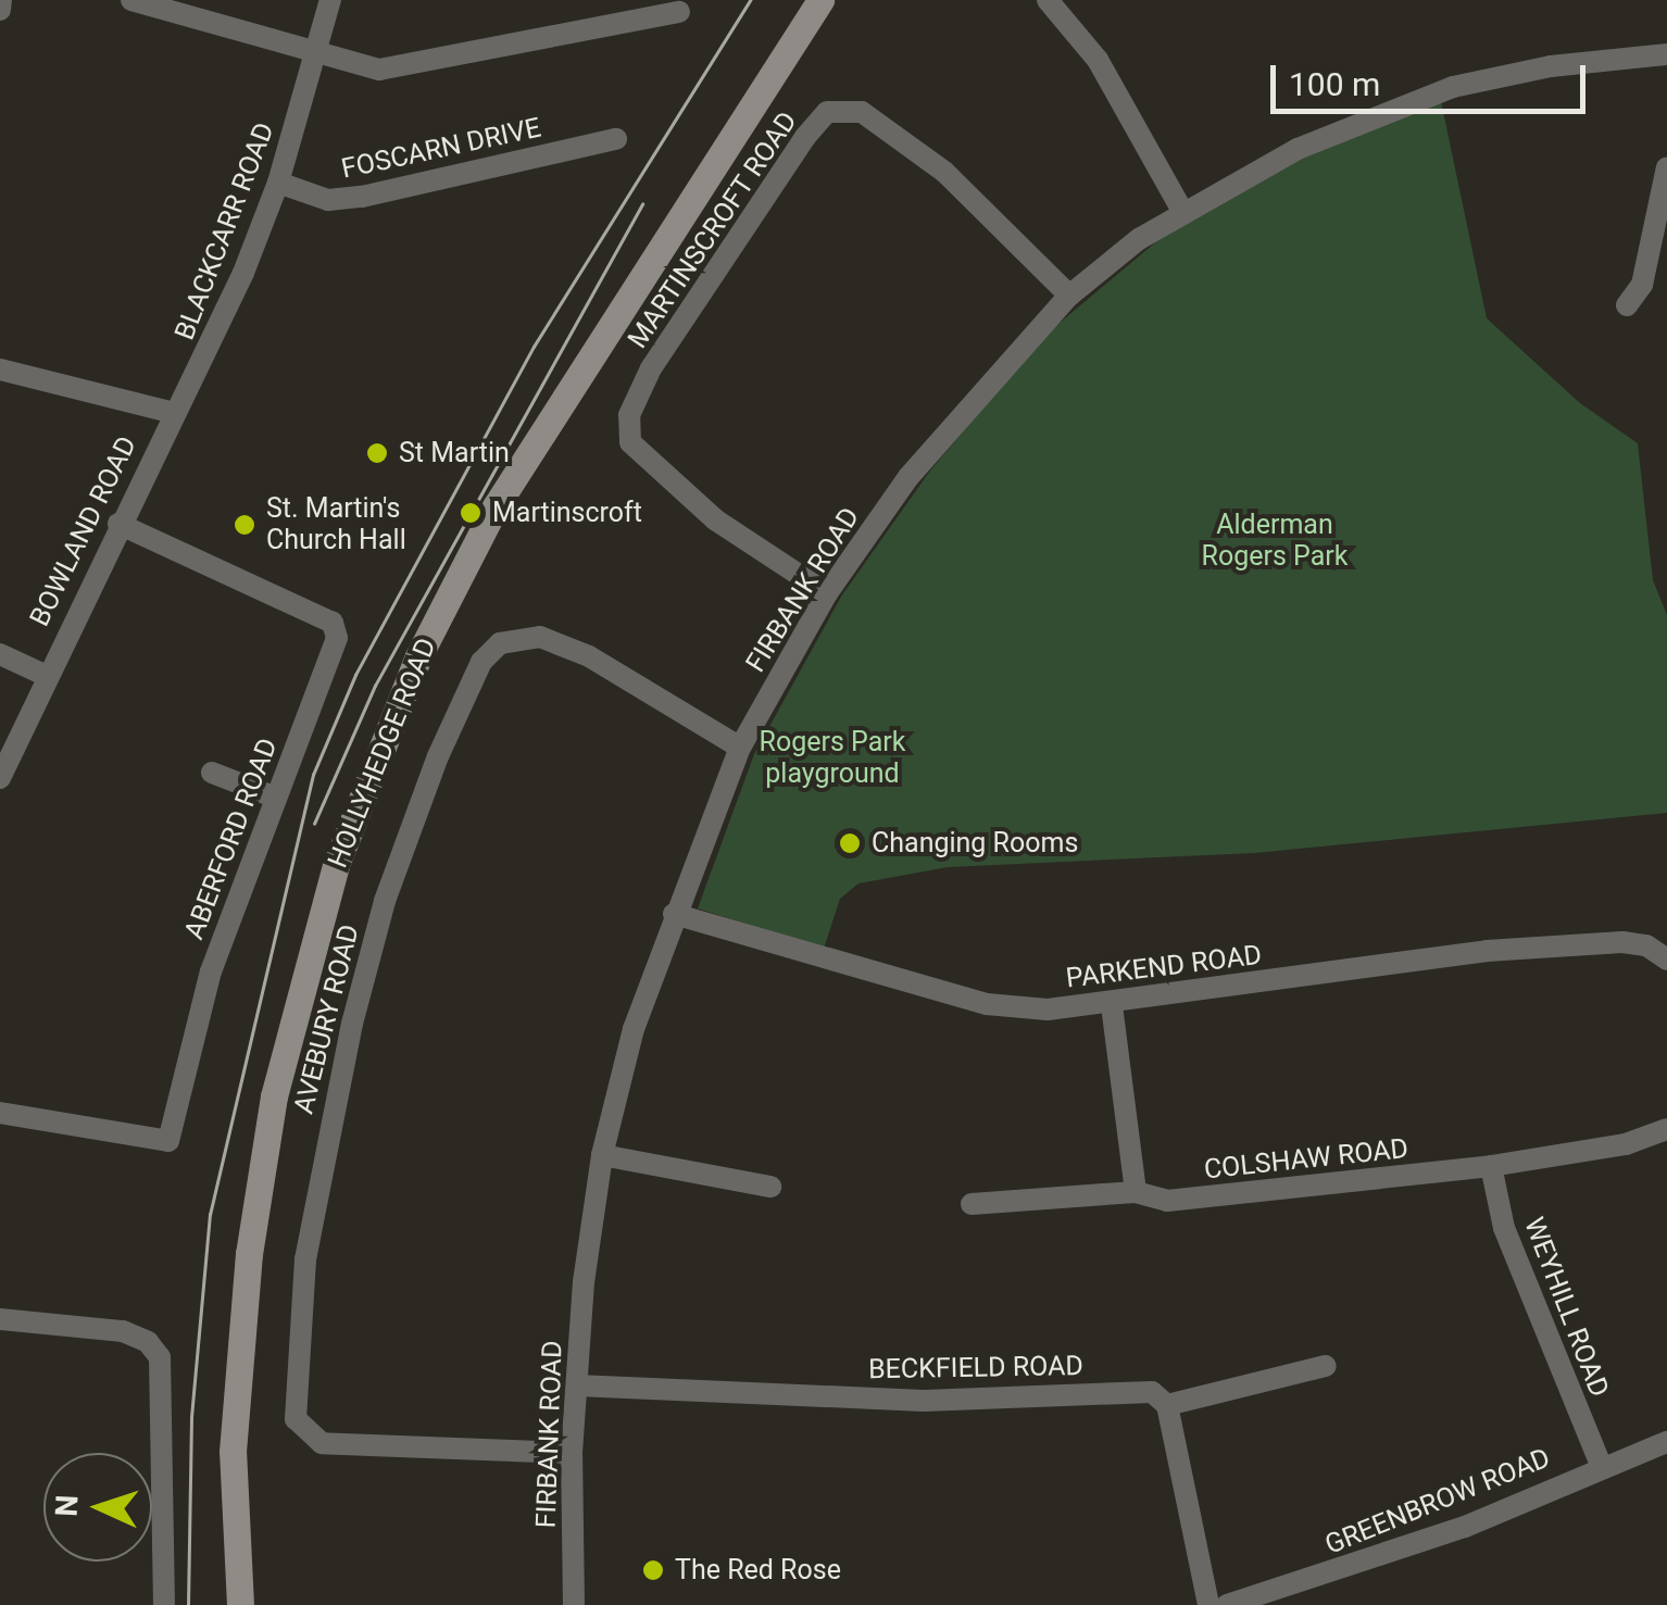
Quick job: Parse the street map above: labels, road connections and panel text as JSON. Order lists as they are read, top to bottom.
{
  "streets": {
    "street": [
      "FOSCARN DRIVE",
      "MARTINSCROFT ROAD",
      "BLACKCARR ROAD",
      "BOWLAND ROAD",
      "FIRBANK ROAD",
      "HOLLYHEDGE ROAD",
      "ABERFORD ROAD",
      "PARKEND ROAD",
      "AVEBURY ROAD",
      "COLSHAW ROAD",
      "WEYHILL ROAD",
      "BECKFIELD ROAD",
      "GREENBROW ROAD"
    ]
  },
  "crossings": [
    ["FOSCARN DRIVE", "BLACKCARR ROAD"],
    ["MARTINSCROFT ROAD", "FIRBANK ROAD"],
    ["BLACKCARR ROAD", "BOWLAND ROAD"],
    ["BOWLAND ROAD", "ABERFORD ROAD"],
    ["FIRBANK ROAD", "PARKEND ROAD"],
    ["FIRBANK ROAD", "AVEBURY ROAD"],
    ["FIRBANK ROAD", "BECKFIELD ROAD"],
    ["COLSHAW ROAD", "WEYHILL ROAD"],
    ["WEYHILL ROAD", "GREENBROW ROAD"]
  ],
  "parks": ["Alderman Rogers Park", "Rogers Park playground"],
  "places": [
    "St Martin",
    "Martinscroft",
    "St. Martin's Church Hall",
    "Changing Rooms",
    "The Red Rose"
  ],
  "scale_bar": "100 m",
  "north": "left"
}
